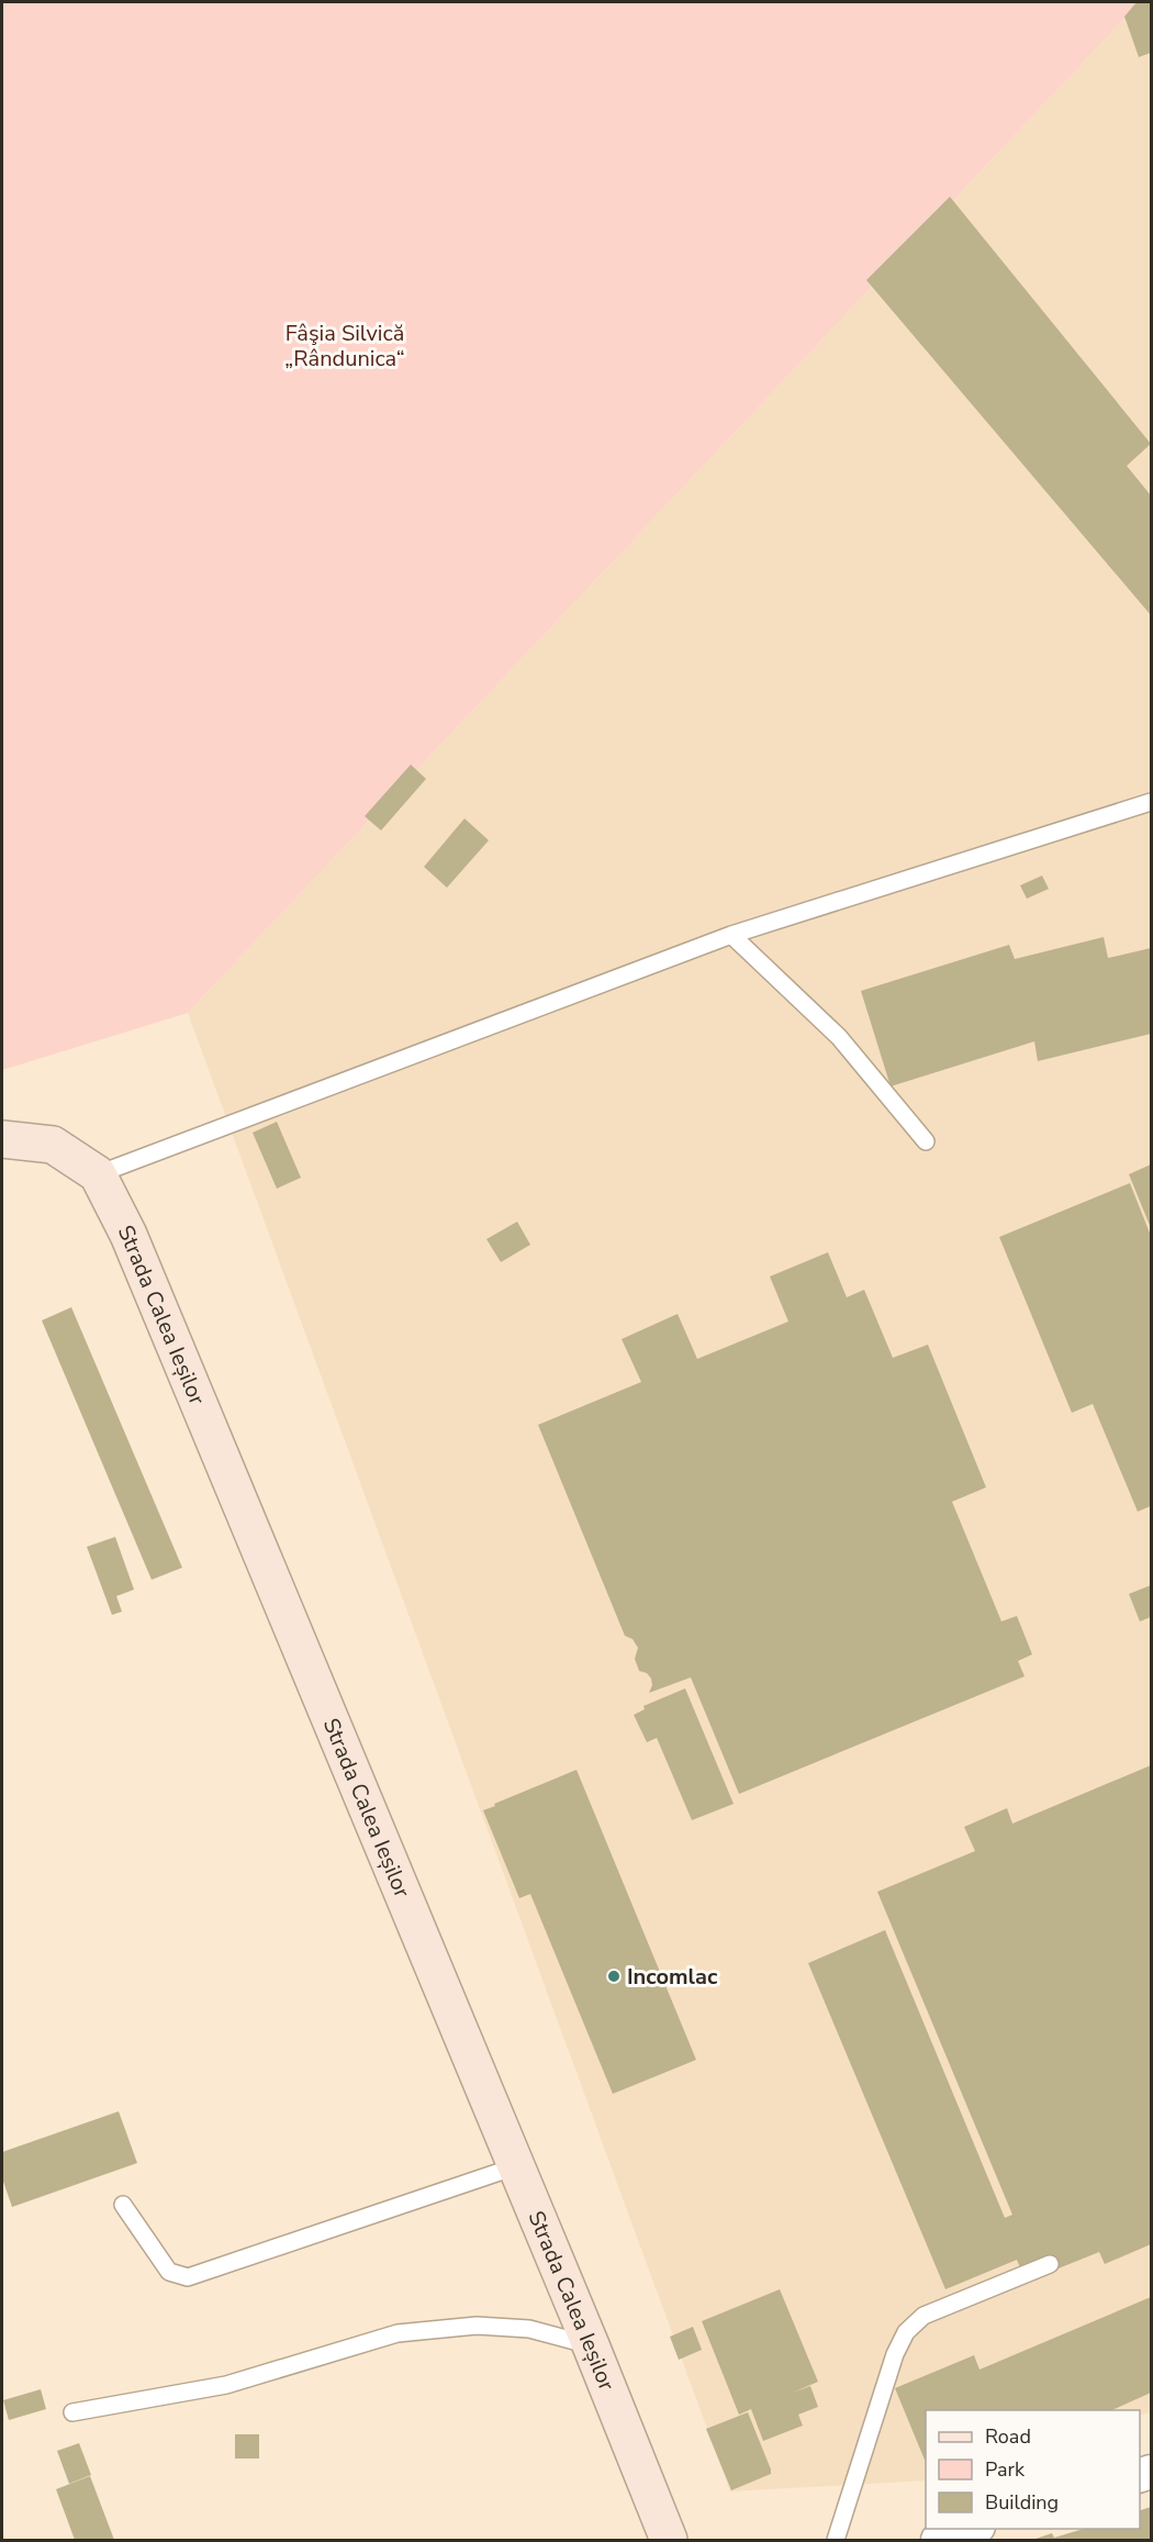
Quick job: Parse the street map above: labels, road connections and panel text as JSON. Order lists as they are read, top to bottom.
{
  "streets": {
    "street": ["Strada Calea Ieșilor"]
  },
  "parks": ["Fâşia Silvică „Rândunica“"],
  "places": ["Incomlac"],
  "legend": ["Road", "Park", "Building"]
}
